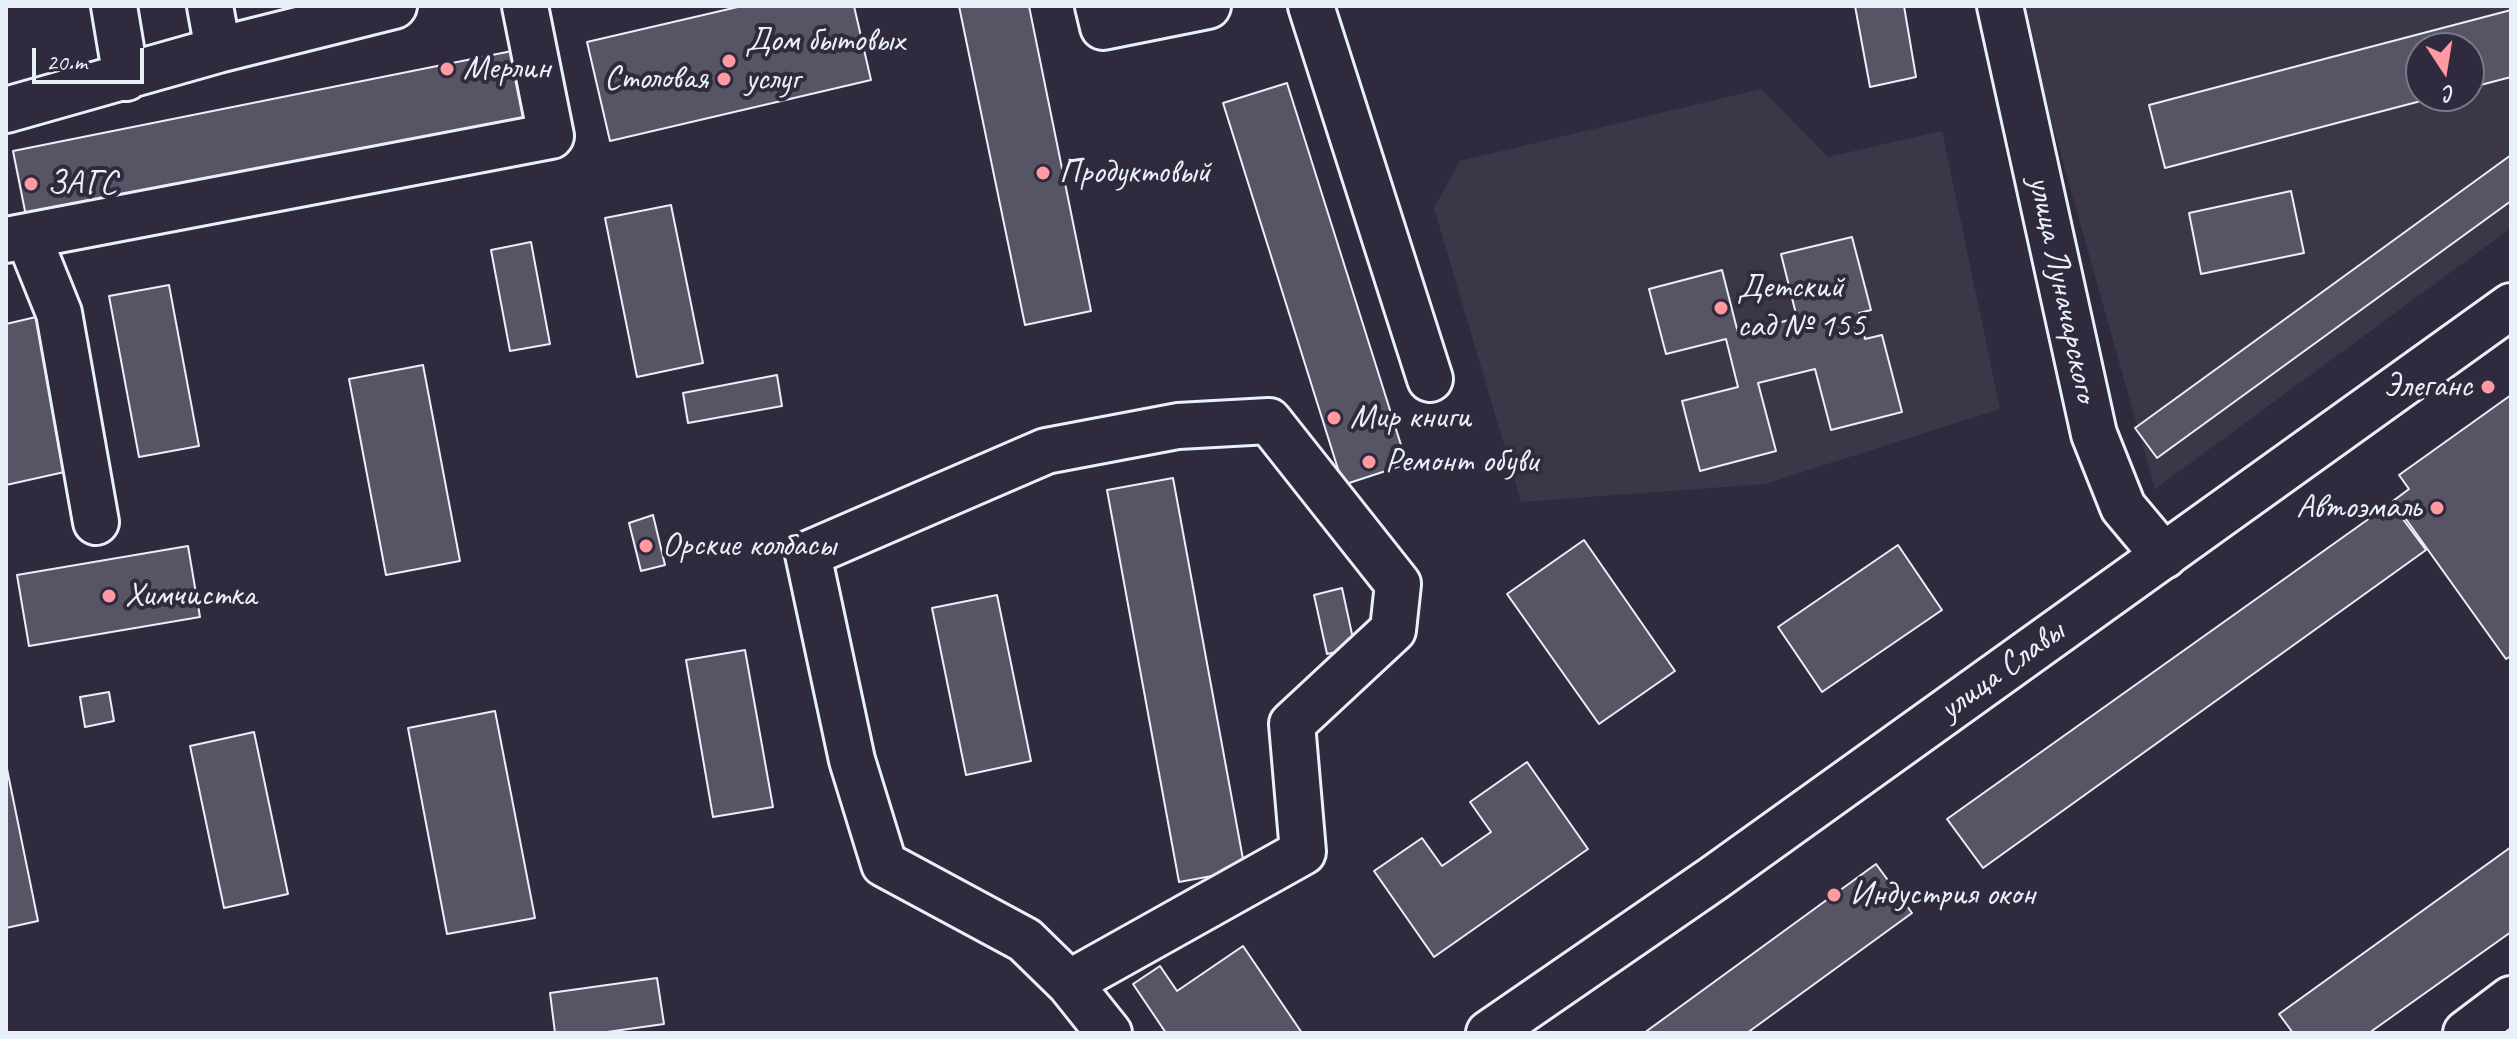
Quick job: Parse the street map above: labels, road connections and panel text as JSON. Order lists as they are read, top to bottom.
{
  "streets": {
    "street": ["улица Луначарского", "улица Славы"]
  },
  "crossings": [
    ["улица Луначарского", "улица Славы"]
  ],
  "places": [
    "Дом бытовых услуг",
    "Мерлин",
    "Столовая",
    "Продуктовый",
    "ЗАГС",
    "Детский сад № 155",
    "Элеганс",
    "Мир книги",
    "Ремонт обуви",
    "Автоэмаль",
    "Орские колбасы",
    "Химчистка",
    "Индустрия окон"
  ],
  "scale_bar": "20 m",
  "north": "bottom"
}
